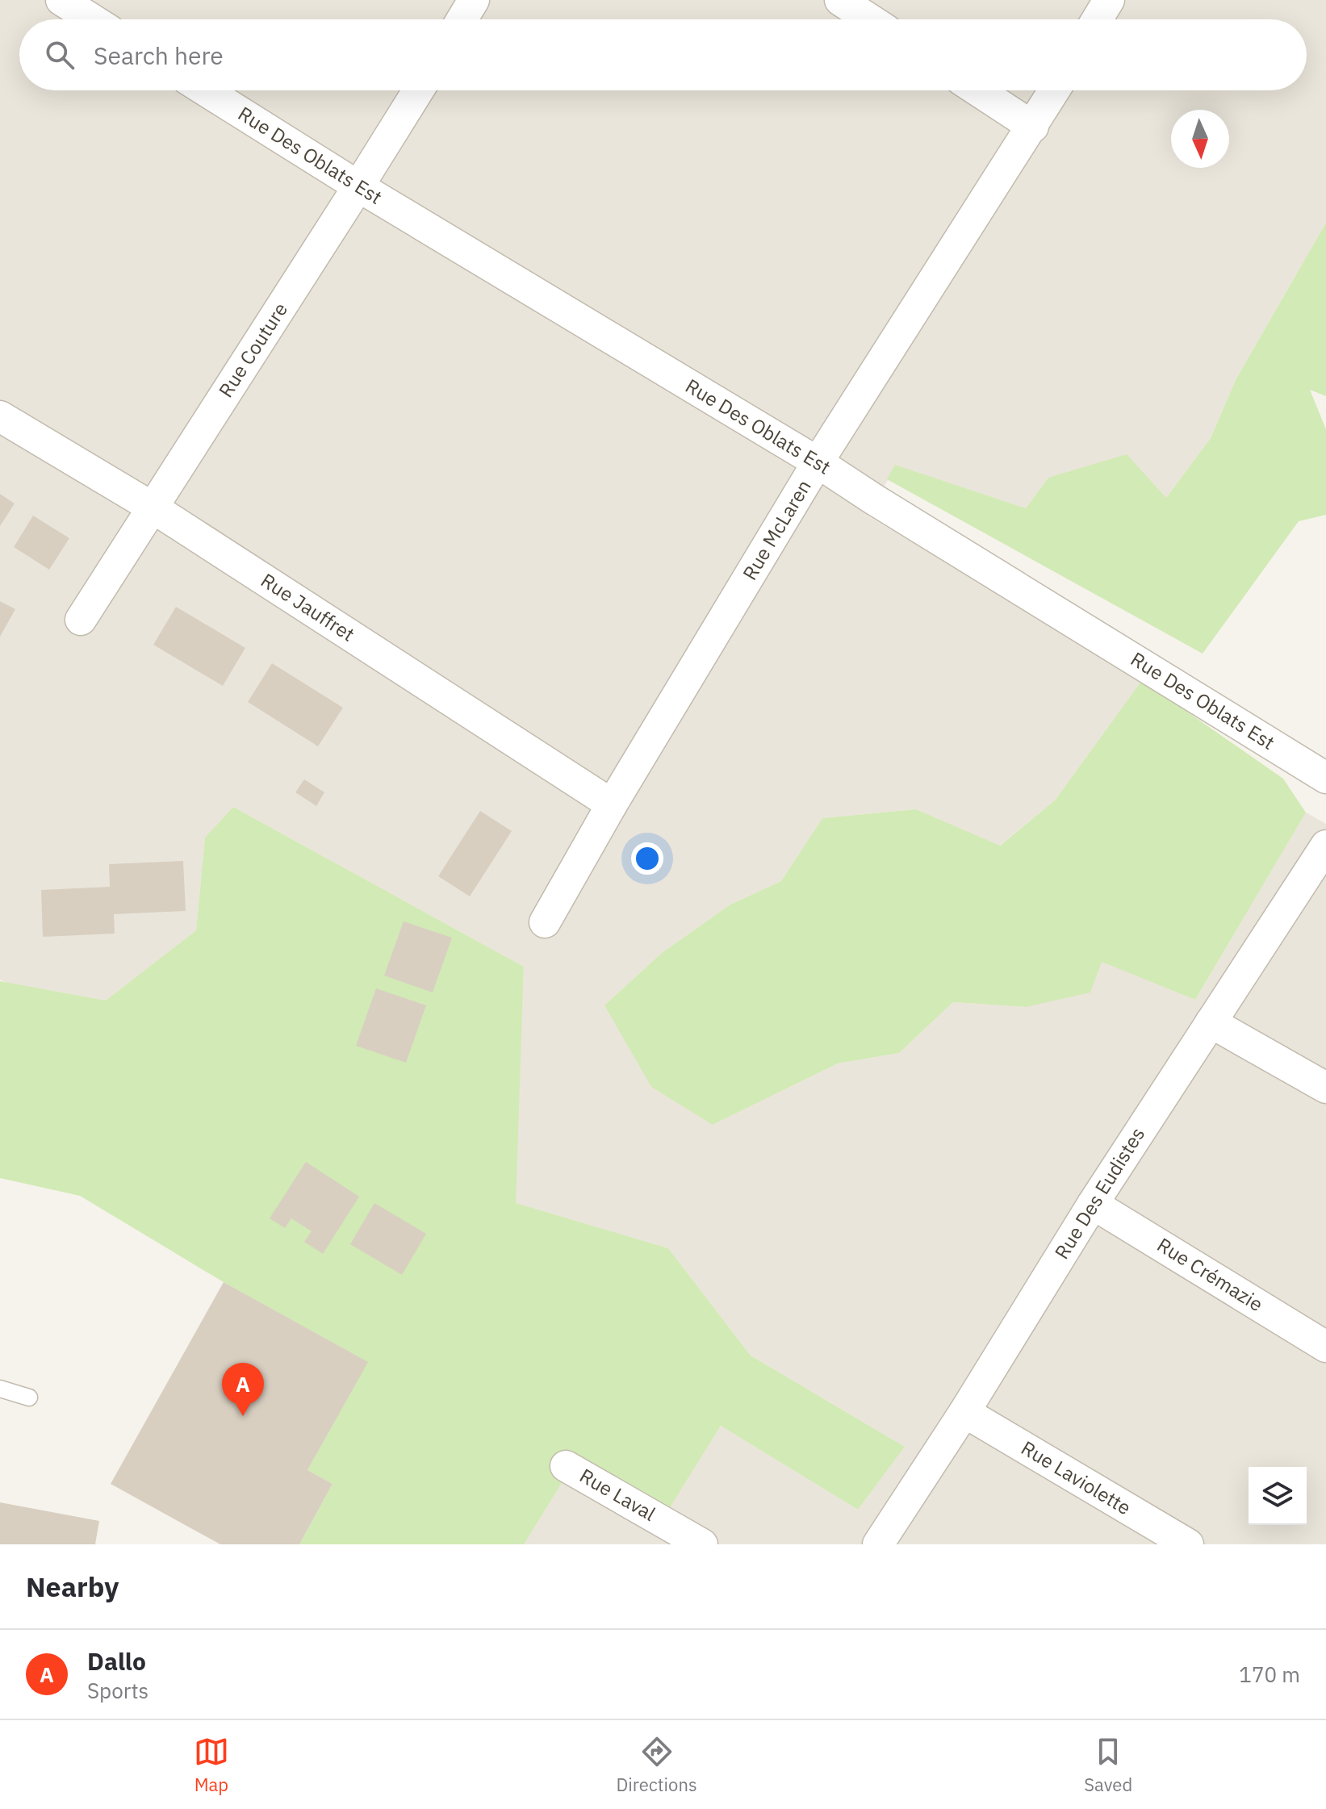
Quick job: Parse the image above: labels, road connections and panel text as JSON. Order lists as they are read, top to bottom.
{
  "streets": {
    "street": [
      "Rue Des Oblats Est",
      "Rue Couture",
      "Rue McLaren",
      "Rue Jauffret",
      "Rue Des Eudistes",
      "Rue Crémazie",
      "Rue Laviolette",
      "Rue Laval"
    ]
  },
  "crossings": [
    ["Rue Des Oblats Est", "Rue Couture"],
    ["Rue Des Oblats Est", "Rue McLaren"],
    ["Rue Couture", "Rue Jauffret"],
    ["Rue McLaren", "Rue Jauffret"],
    ["Rue Des Eudistes", "Rue Crémazie"],
    ["Rue Des Eudistes", "Rue Laviolette"]
  ],
  "north": "bottom",
  "page": {
    "search": "Search here",
    "pins": "A",
    "heading": "Nearby",
    "list": [
      {
        "mark": "A",
        "name": "Dallo",
        "note": "Sports",
        "value": "170 m"
      }
    ],
    "nav": ["Map", "Directions", "Saved"]
  }
}
